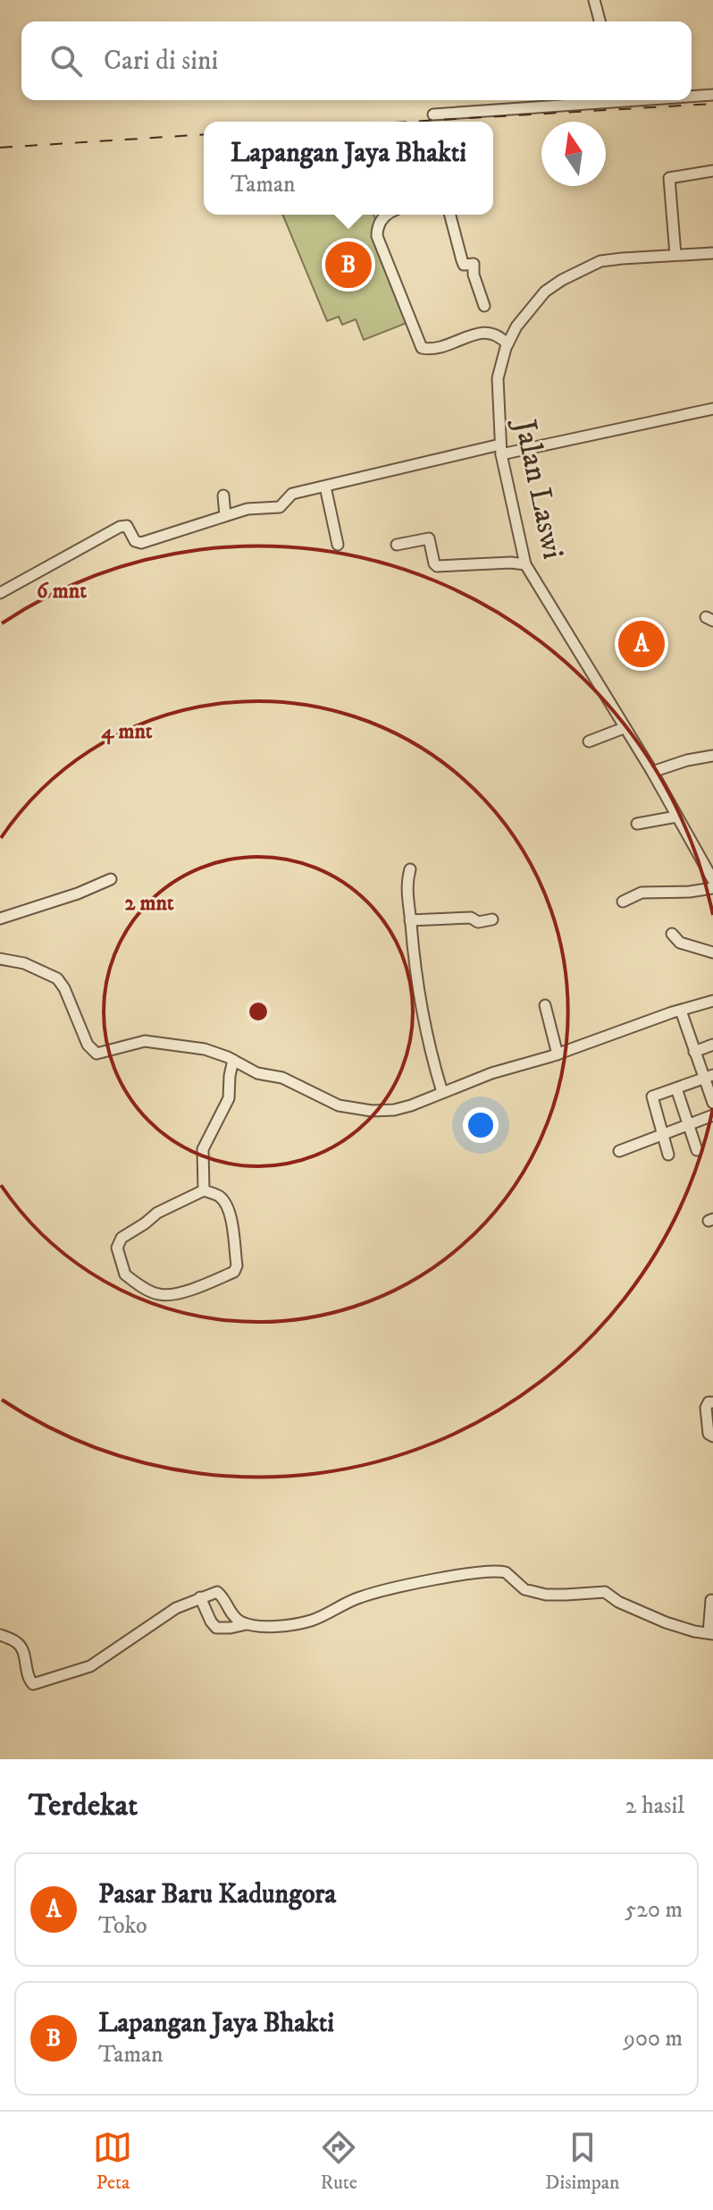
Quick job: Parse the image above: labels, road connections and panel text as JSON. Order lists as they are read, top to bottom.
{
  "streets": {
    "street": ["Jalan Laswi"]
  },
  "north": "top",
  "page": {
    "search": "Cari di sini",
    "popup": ["Lapangan Jaya Bhakti", "Taman"],
    "pins": ["B", "A"],
    "heading": ["Terdekat", "2 hasil"],
    "list": [
      {
        "mark": "A",
        "name": "Pasar Baru Kadungora",
        "note": "Toko",
        "value": "520 m"
      },
      {
        "mark": "B",
        "name": "Lapangan Jaya Bhakti",
        "note": "Taman",
        "value": "900 m"
      }
    ],
    "nav": ["Peta", "Rute", "Disimpan"]
  },
  "rings": ["6 mnt", "4 mnt", "2 mnt"]
}
